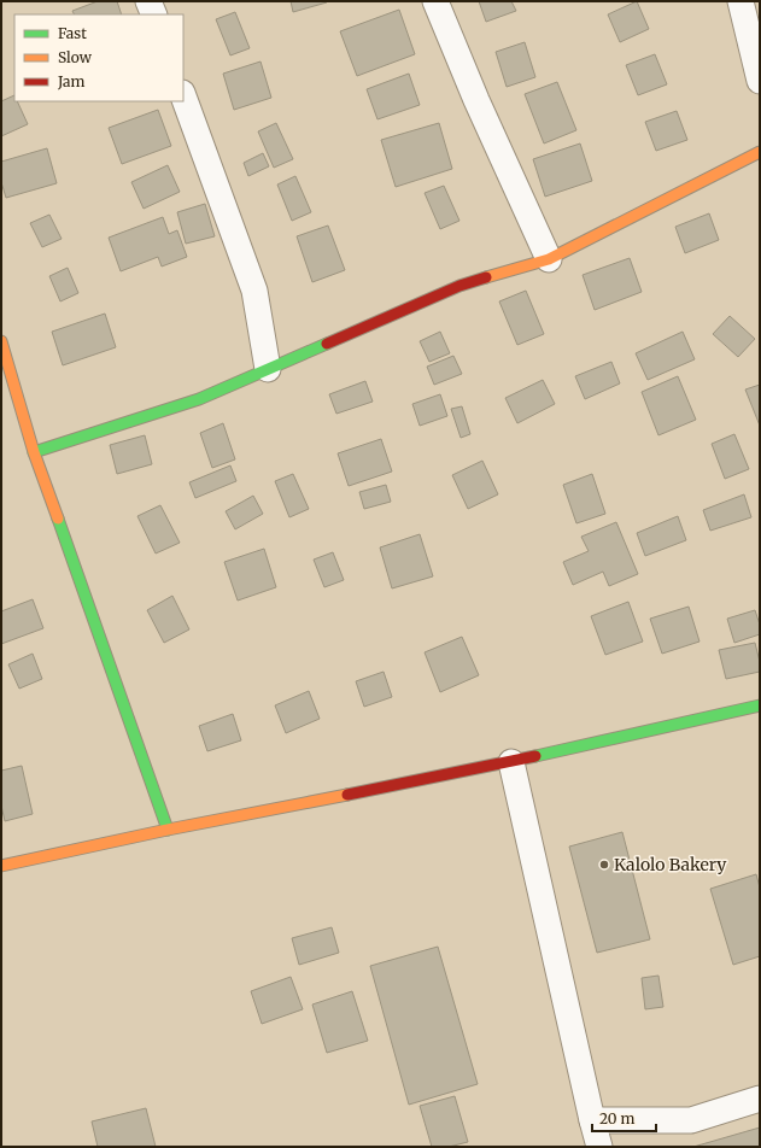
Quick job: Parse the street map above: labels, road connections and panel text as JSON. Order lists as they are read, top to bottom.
{
  "places": ["Kalolo Bakery"],
  "legend": ["Fast", "Slow", "Jam"],
  "scale_bar": "20 m"
}
